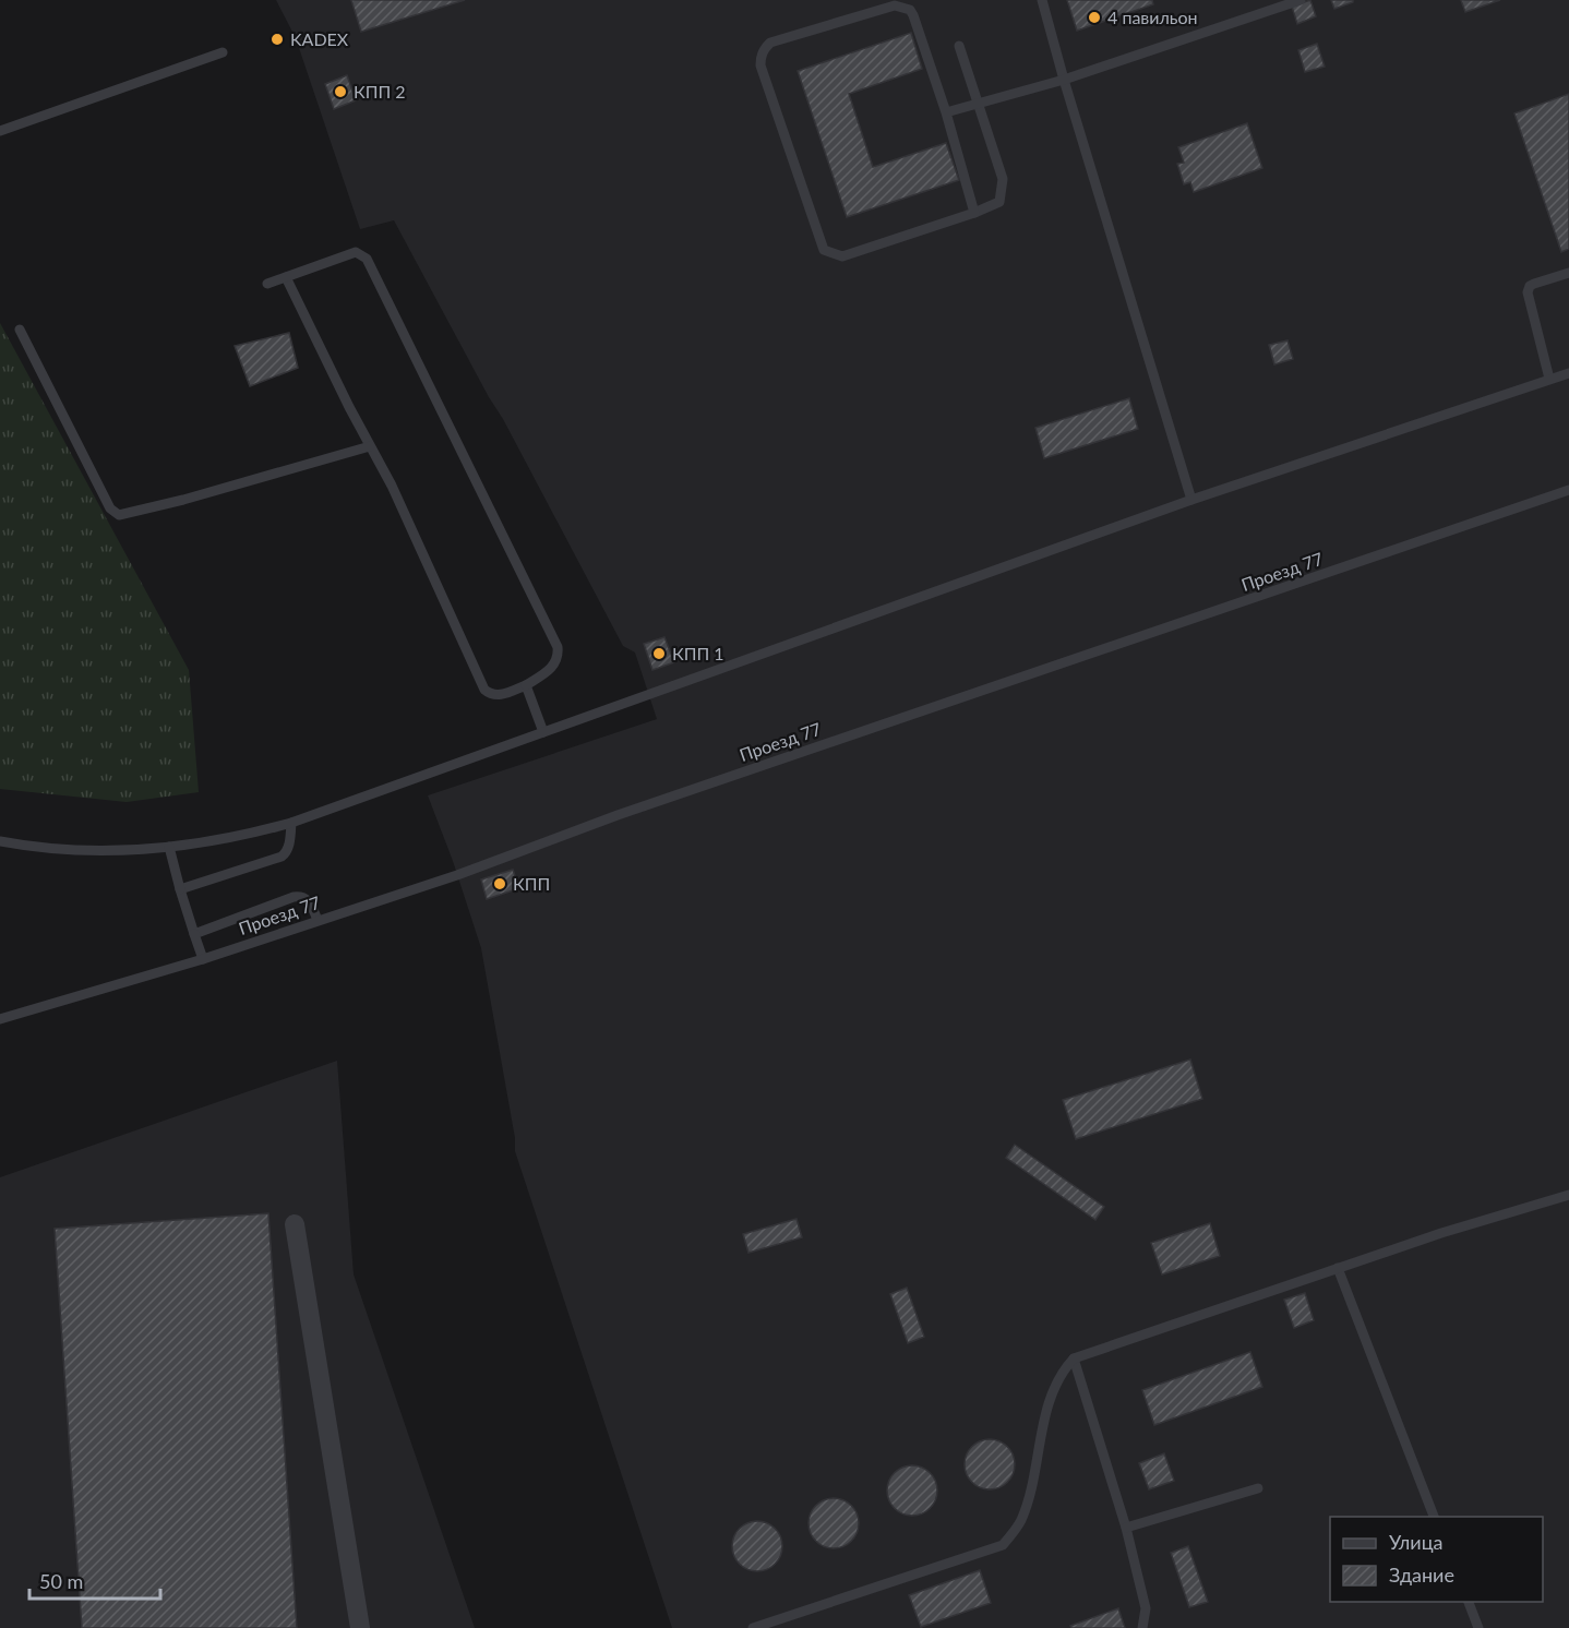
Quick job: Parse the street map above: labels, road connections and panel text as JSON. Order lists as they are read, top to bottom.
{
  "streets": {
    "lane": ["Проезд 77"]
  },
  "places": [
    "4 павильон",
    "KADEX",
    "КПП 2",
    "КПП 1",
    "КПП"
  ],
  "legend": ["Улица", "Здание"],
  "scale_bar": "50 m"
}
